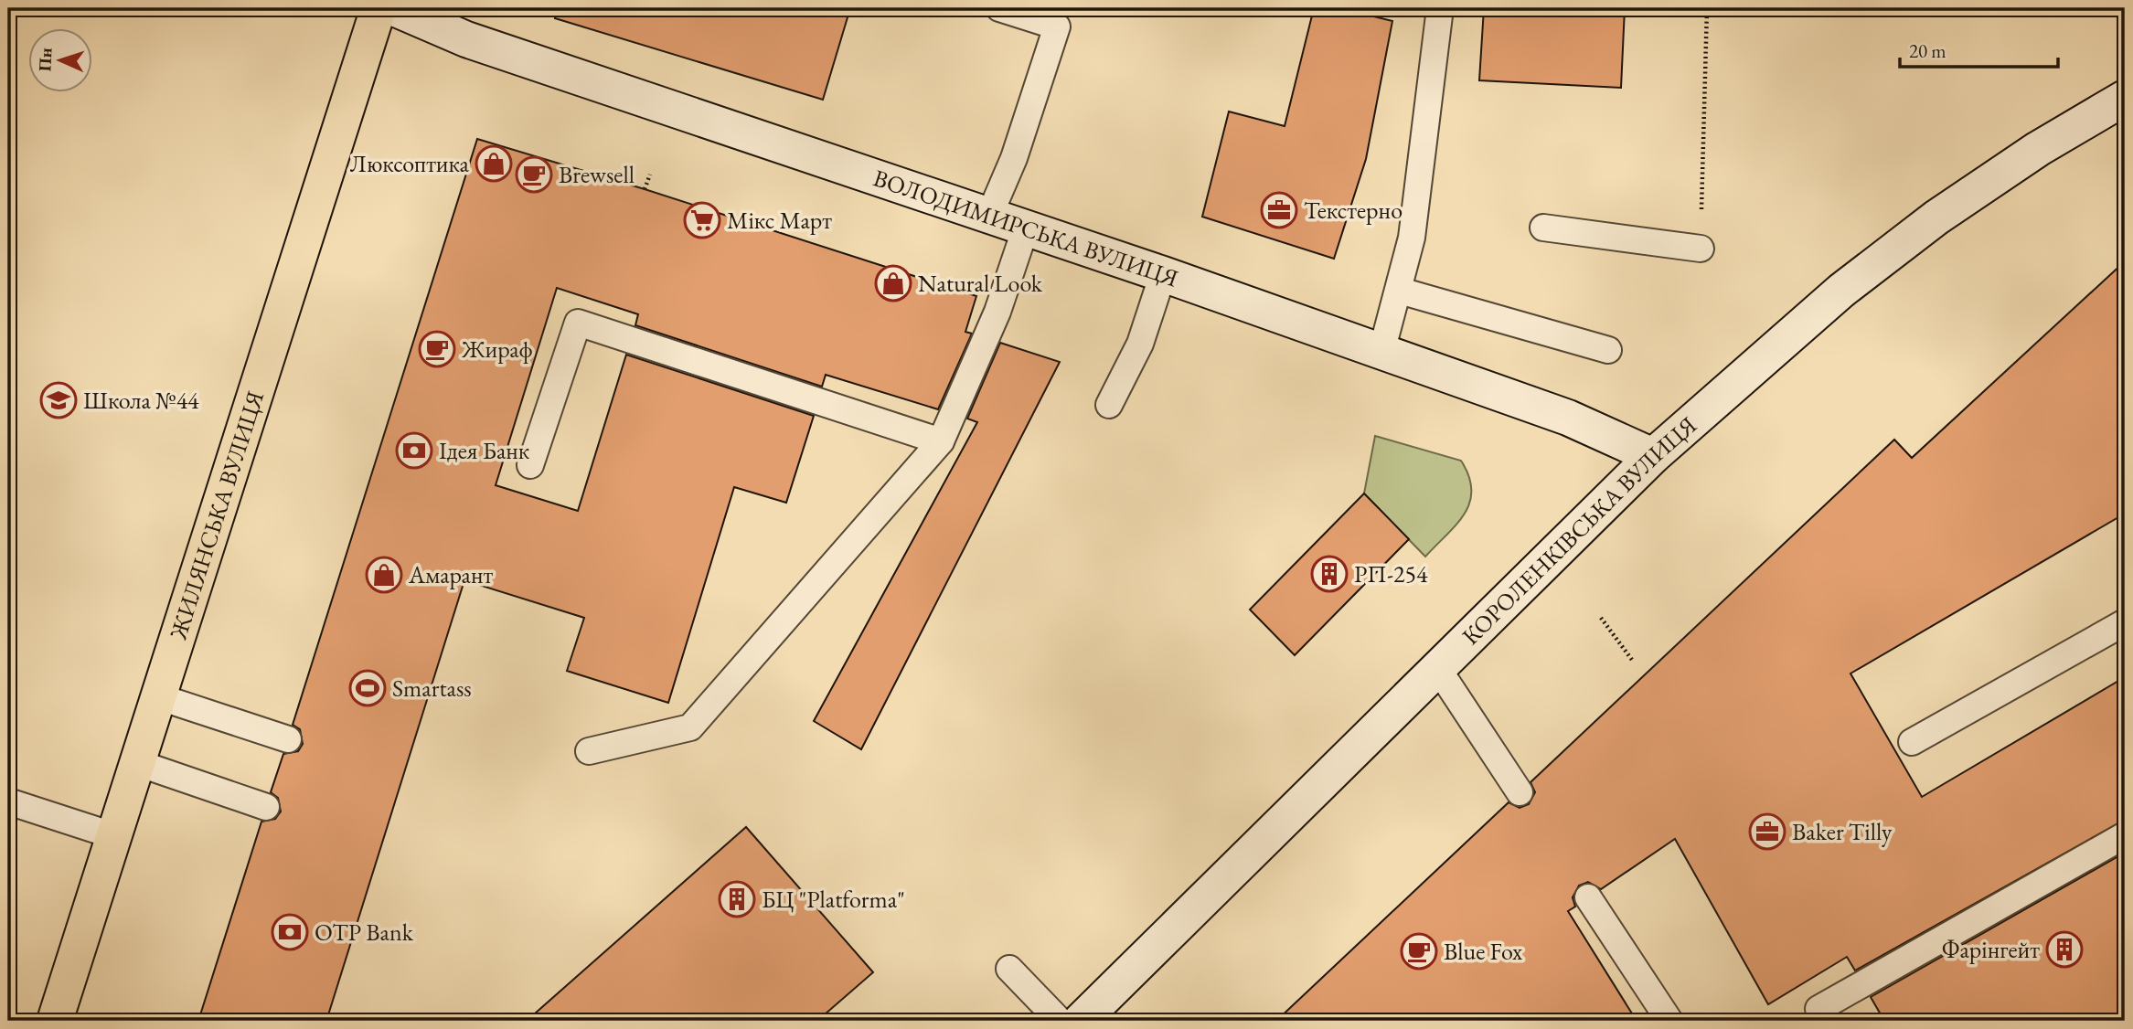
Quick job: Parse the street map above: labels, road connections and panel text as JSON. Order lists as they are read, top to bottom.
{
  "streets": {
    "main road": ["ВОЛОДИМИРСЬКА ВУЛИЦЯ", "ЖИЛЯНСЬКА ВУЛИЦЯ", "КОРОЛЕНКІВСЬКА ВУЛИЦЯ"]
  },
  "crossings": [
    ["ВОЛОДИМИРСЬКА ВУЛИЦЯ", "КОРОЛЕНКІВСЬКА ВУЛИЦЯ"]
  ],
  "places": {
    "shop": ["Люксоптика", "Natural Look", "Амарант"],
    "cafe": ["Brewsell", "Жираф", "Blue Fox"],
    "office": ["Текстерно", "Baker Tilly"],
    "supermarket": ["Мікс Март"],
    "school or university": ["Школа №44"],
    "bank": ["Ідея Банк", "OTP Bank"],
    "building": ["РП-254", "БЦ \"Platforma\"", "Фарінгейт"],
    "sports": ["Smartass"]
  },
  "scale_bar": "20 m",
  "north": "left"
}
